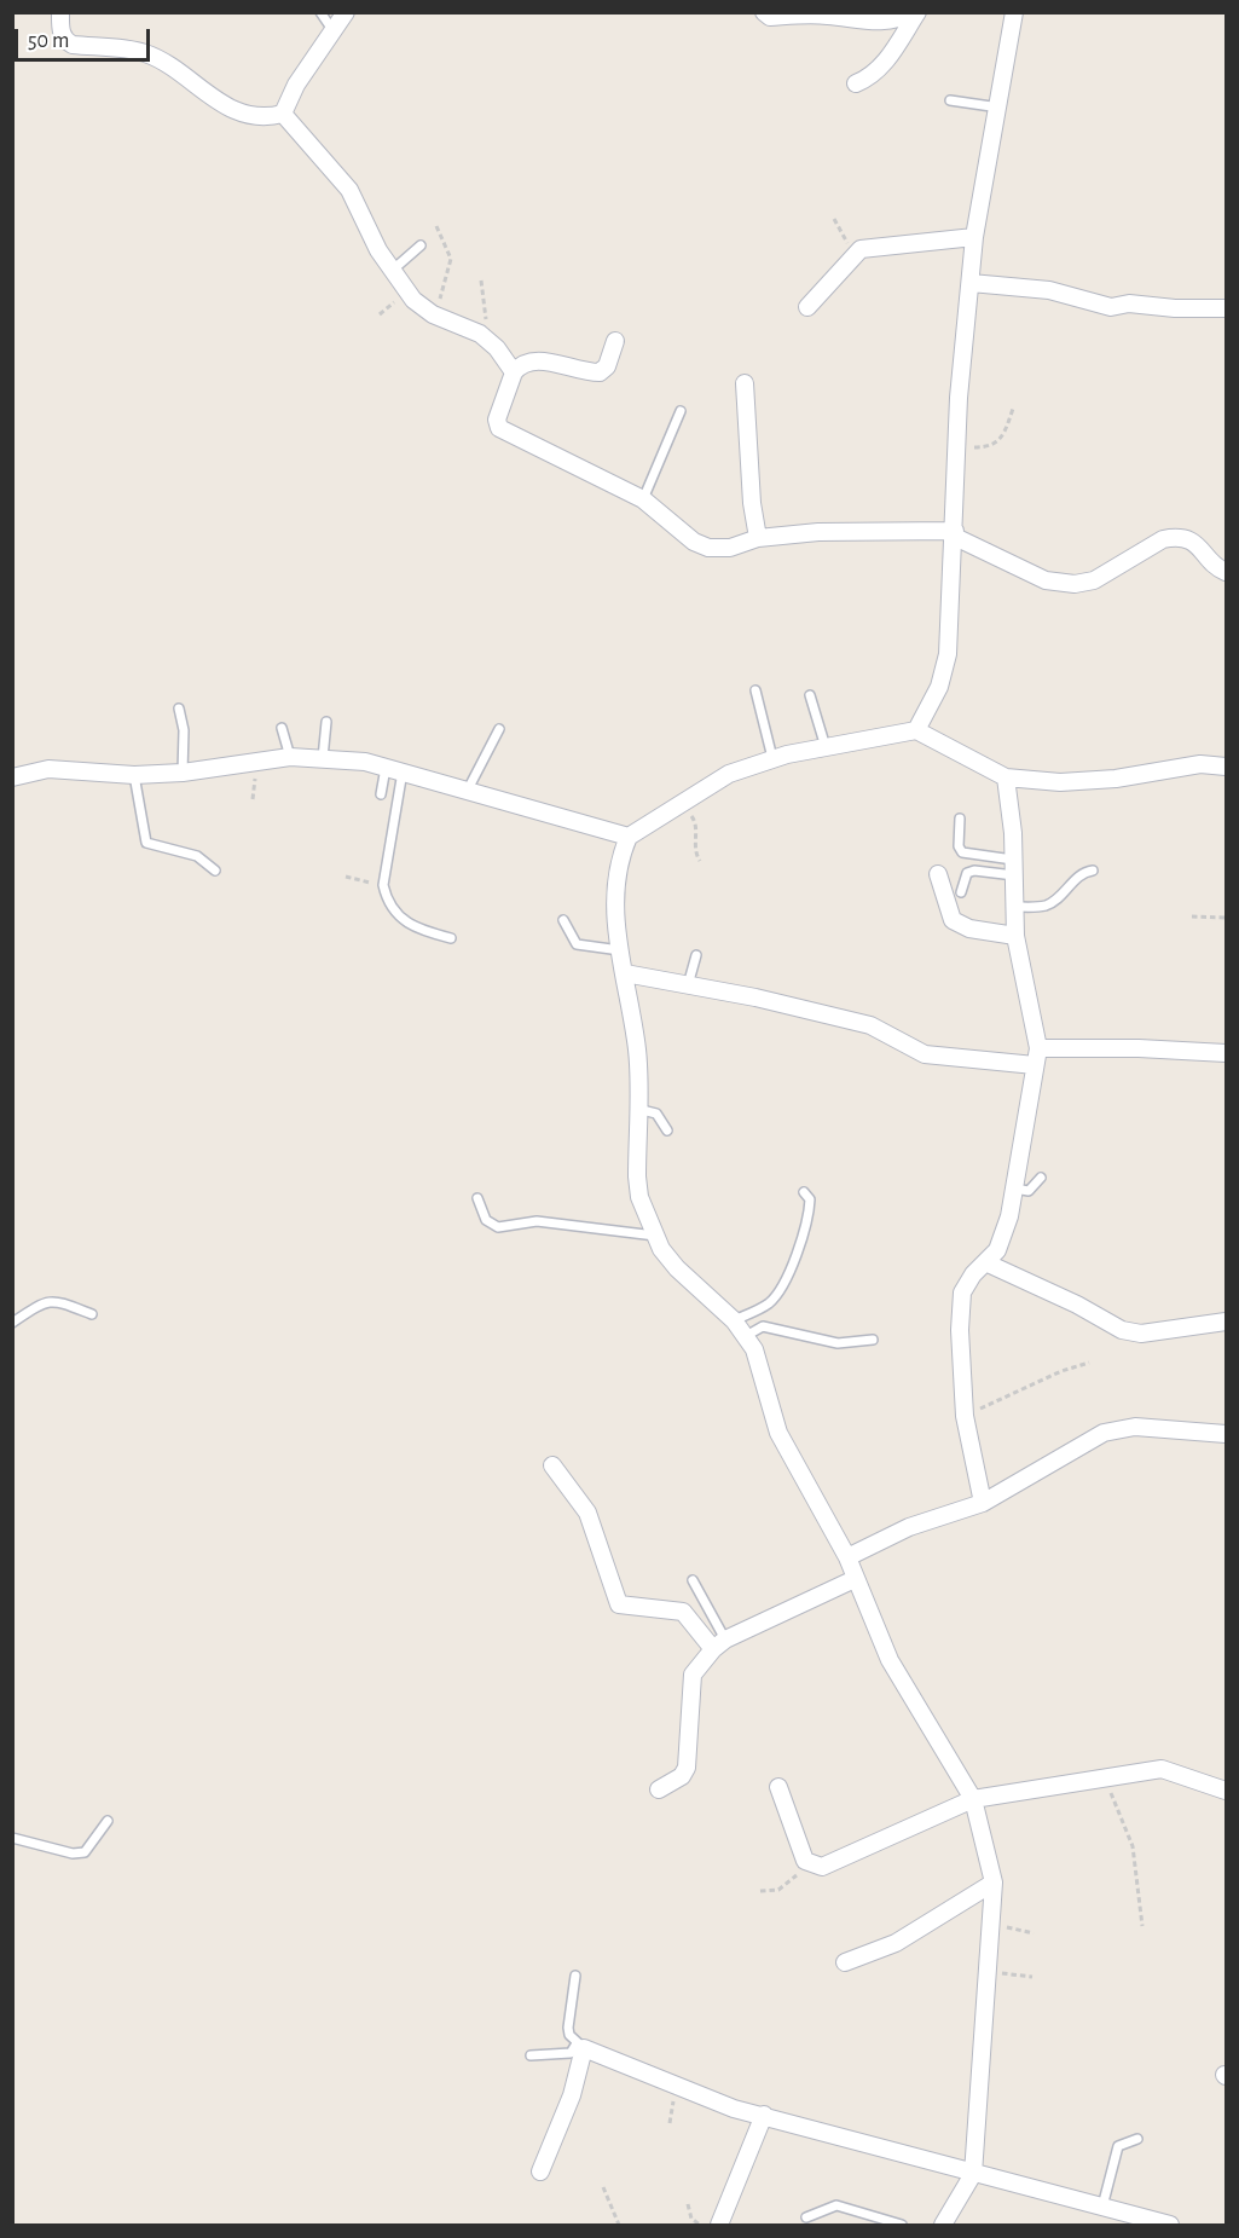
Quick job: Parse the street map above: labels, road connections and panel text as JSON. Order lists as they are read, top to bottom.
{
  "scale_bar": "50 m"
}
